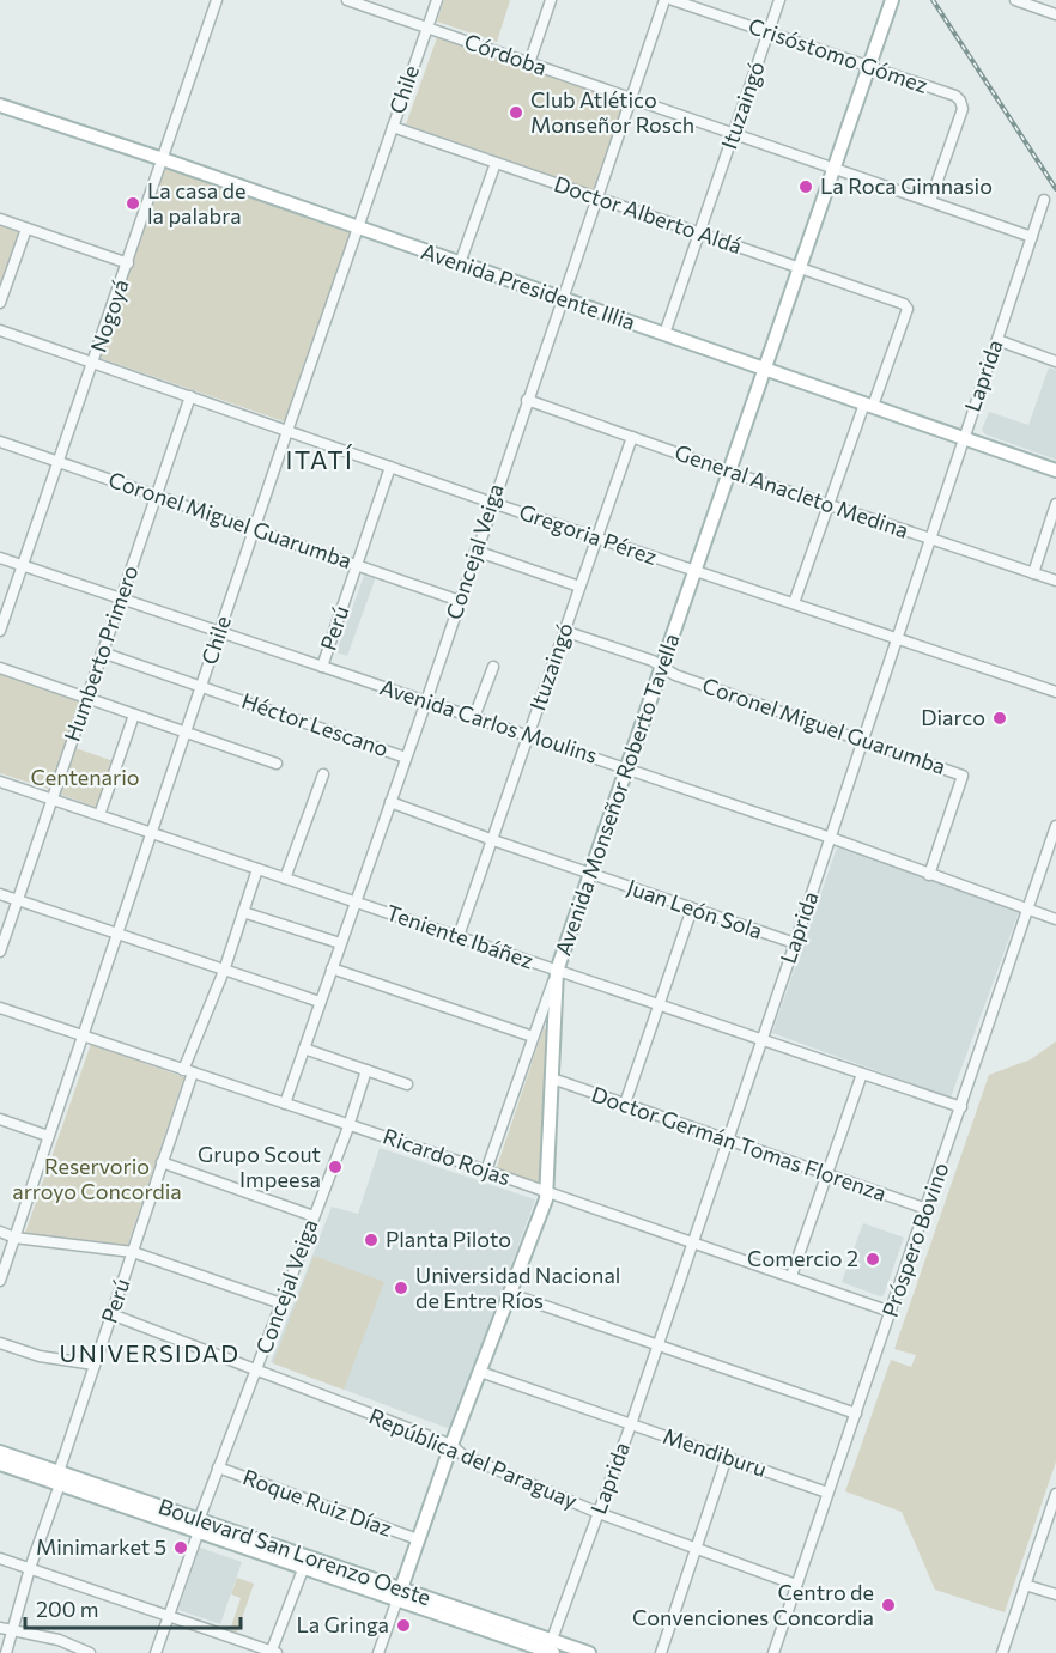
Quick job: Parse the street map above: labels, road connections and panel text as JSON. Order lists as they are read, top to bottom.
{
  "streets": {
    "main road": ["Avenida Presidente Illia", "Avenida Monseñor Roberto Tavella", "Boulevard San Lorenzo Oeste"],
    "street": [
      "Córdoba",
      "Crisóstomo Gómez",
      "Chile",
      "Ituzaingó",
      "Doctor Alberto Aldá",
      "Nogoyá",
      "Laprida",
      "General Anacleto Medina",
      "Coronel Miguel Guarumba",
      "Gregoria Pérez",
      "Concejal Veiga",
      "Perú",
      "Humberto Primero",
      "Avenida Carlos Moulins",
      "Héctor Lescano",
      "Juan León Sola",
      "Teniente Ibáñez",
      "Doctor Germán Tomas Florenza",
      "Ricardo Rojas",
      "Próspero Bovino",
      "Mendiburu",
      "República del Paraguay",
      "Roque Ruiz Díaz"
    ]
  },
  "crossings": [
    ["Córdoba", "Crisóstomo Gómez"],
    ["Córdoba", "Chile"],
    ["Córdoba", "Ituzaingó"],
    ["Córdoba", "Laprida"],
    ["Córdoba", "Concejal Veiga"],
    ["Córdoba", "Avenida Monseñor Roberto Tavella"],
    ["Crisóstomo Gómez", "Ituzaingó"],
    ["Crisóstomo Gómez", "Avenida Monseñor Roberto Tavella"],
    ["Chile", "Doctor Alberto Aldá"],
    ["Chile", "Avenida Presidente Illia"],
    ["Chile", "Coronel Miguel Guarumba"],
    ["Chile", "Gregoria Pérez"],
    ["Chile", "Avenida Carlos Moulins"],
    ["Chile", "Héctor Lescano"],
    ["Chile", "Teniente Ibáñez"],
    ["Chile", "Ricardo Rojas"],
    ["Ituzaingó", "Doctor Alberto Aldá"],
    ["Ituzaingó", "Avenida Presidente Illia"],
    ["Ituzaingó", "General Anacleto Medina"],
    ["Ituzaingó", "Coronel Miguel Guarumba"],
    ["Ituzaingó", "Gregoria Pérez"],
    ["Ituzaingó", "Avenida Carlos Moulins"],
    ["Ituzaingó", "Juan León Sola"],
    ["Ituzaingó", "Teniente Ibáñez"],
    ["Doctor Alberto Aldá", "Avenida Presidente Illia"],
    ["Doctor Alberto Aldá", "Concejal Veiga"],
    ["Doctor Alberto Aldá", "Avenida Monseñor Roberto Tavella"],
    ["Avenida Presidente Illia", "Nogoyá"],
    ["Avenida Presidente Illia", "Laprida"],
    ["Avenida Presidente Illia", "Concejal Veiga"],
    ["Avenida Presidente Illia", "Avenida Monseñor Roberto Tavella"],
    ["Nogoyá", "Coronel Miguel Guarumba"],
    ["Nogoyá", "Gregoria Pérez"],
    ["Nogoyá", "Avenida Carlos Moulins"],
    ["Laprida", "General Anacleto Medina"],
    ["Laprida", "Coronel Miguel Guarumba"],
    ["Laprida", "Gregoria Pérez"],
    ["Laprida", "Avenida Carlos Moulins"],
    ["Laprida", "Juan León Sola"],
    ["Laprida", "Teniente Ibáñez"],
    ["Laprida", "Doctor Germán Tomas Florenza"],
    ["Laprida", "Ricardo Rojas"],
    ["Laprida", "Mendiburu"],
    ["Laprida", "República del Paraguay"],
    ["Laprida", "Boulevard San Lorenzo Oeste"],
    ["General Anacleto Medina", "Concejal Veiga"],
    ["General Anacleto Medina", "Avenida Monseñor Roberto Tavella"],
    ["Coronel Miguel Guarumba", "Concejal Veiga"],
    ["Coronel Miguel Guarumba", "Perú"],
    ["Coronel Miguel Guarumba", "Humberto Primero"],
    ["Coronel Miguel Guarumba", "Avenida Carlos Moulins"],
    ["Coronel Miguel Guarumba", "Avenida Monseñor Roberto Tavella"],
    ["Gregoria Pérez", "Concejal Veiga"],
    ["Gregoria Pérez", "Perú"],
    ["Gregoria Pérez", "Humberto Primero"],
    ["Gregoria Pérez", "Avenida Monseñor Roberto Tavella"],
    ["Concejal Veiga", "Avenida Carlos Moulins"],
    ["Concejal Veiga", "Héctor Lescano"],
    ["Concejal Veiga", "Juan León Sola"],
    ["Concejal Veiga", "Teniente Ibáñez"],
    ["Concejal Veiga", "Ricardo Rojas"],
    ["Concejal Veiga", "República del Paraguay"],
    ["Concejal Veiga", "Roque Ruiz Díaz"],
    ["Concejal Veiga", "Boulevard San Lorenzo Oeste"],
    ["Perú", "Avenida Carlos Moulins"],
    ["Perú", "Teniente Ibáñez"],
    ["Perú", "Ricardo Rojas"],
    ["Perú", "República del Paraguay"],
    ["Perú", "Boulevard San Lorenzo Oeste"],
    ["Humberto Primero", "Avenida Carlos Moulins"],
    ["Humberto Primero", "Héctor Lescano"],
    ["Humberto Primero", "Teniente Ibáñez"],
    ["Avenida Carlos Moulins", "Avenida Monseñor Roberto Tavella"],
    ["Avenida Carlos Moulins", "Próspero Bovino"],
    ["Avenida Monseñor Roberto Tavella", "Juan León Sola"],
    ["Avenida Monseñor Roberto Tavella", "Teniente Ibáñez"],
    ["Avenida Monseñor Roberto Tavella", "Doctor Germán Tomas Florenza"],
    ["Avenida Monseñor Roberto Tavella", "Ricardo Rojas"],
    ["Avenida Monseñor Roberto Tavella", "Mendiburu"],
    ["Avenida Monseñor Roberto Tavella", "República del Paraguay"],
    ["Avenida Monseñor Roberto Tavella", "Roque Ruiz Díaz"],
    ["Avenida Monseñor Roberto Tavella", "Boulevard San Lorenzo Oeste"],
    ["Teniente Ibáñez", "Próspero Bovino"],
    ["Doctor Germán Tomas Florenza", "Próspero Bovino"],
    ["Ricardo Rojas", "Próspero Bovino"],
    ["Próspero Bovino", "Mendiburu"],
    ["Próspero Bovino", "República del Paraguay"]
  ],
  "districts": ["ITATÍ", "UNIVERSIDAD"],
  "parks": ["Centenario", "Reservorio arroyo Concordia"],
  "places": [
    "Club Atlético Monseñor Rosch",
    "La Roca Gimnasio",
    "La casa de la palabra",
    "Diarco",
    "Grupo Scout Impeesa",
    "Planta Piloto",
    "Comercio 2",
    "Universidad Nacional de Entre Ríos",
    "Minimarket 5",
    "Centro de Convenciones Concordia",
    "La Gringa"
  ],
  "scale_bar": "200 m"
}
